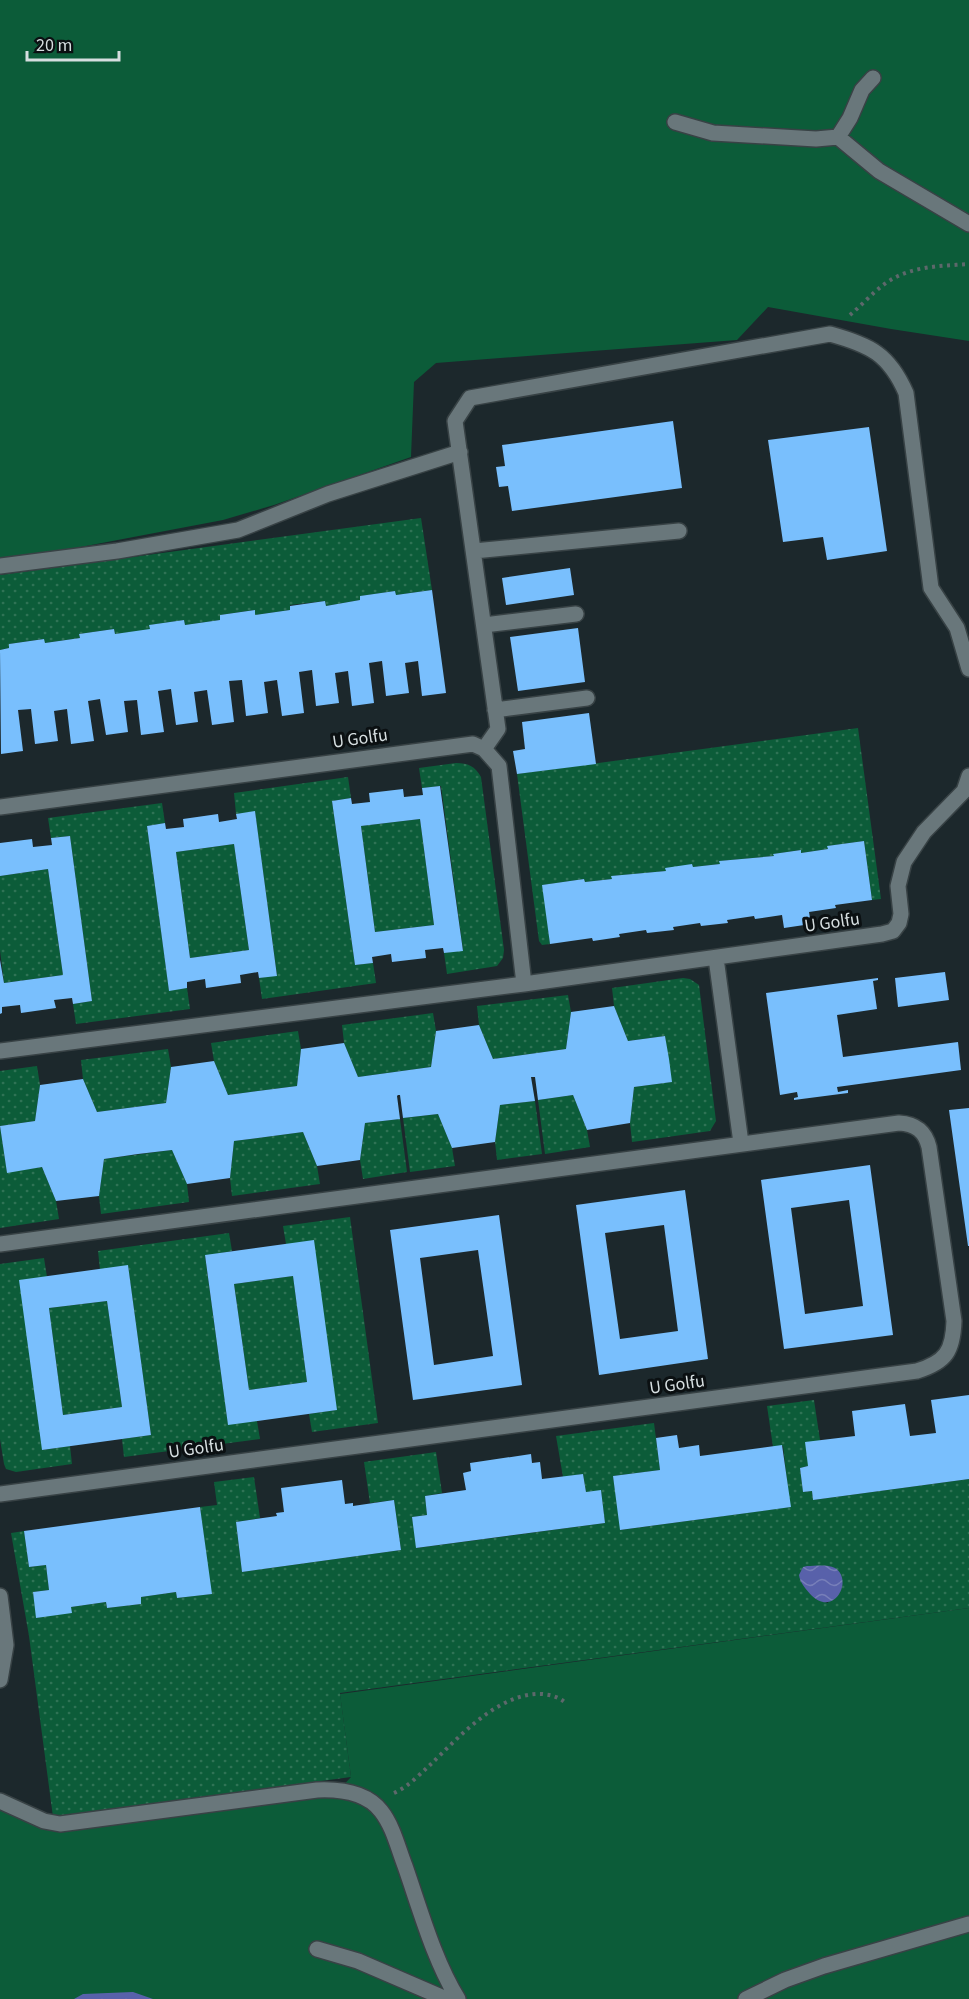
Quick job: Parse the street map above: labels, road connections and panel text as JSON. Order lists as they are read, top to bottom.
{
  "streets": {
    "street": ["U Golfu"]
  },
  "scale_bar": "20 m"
}
